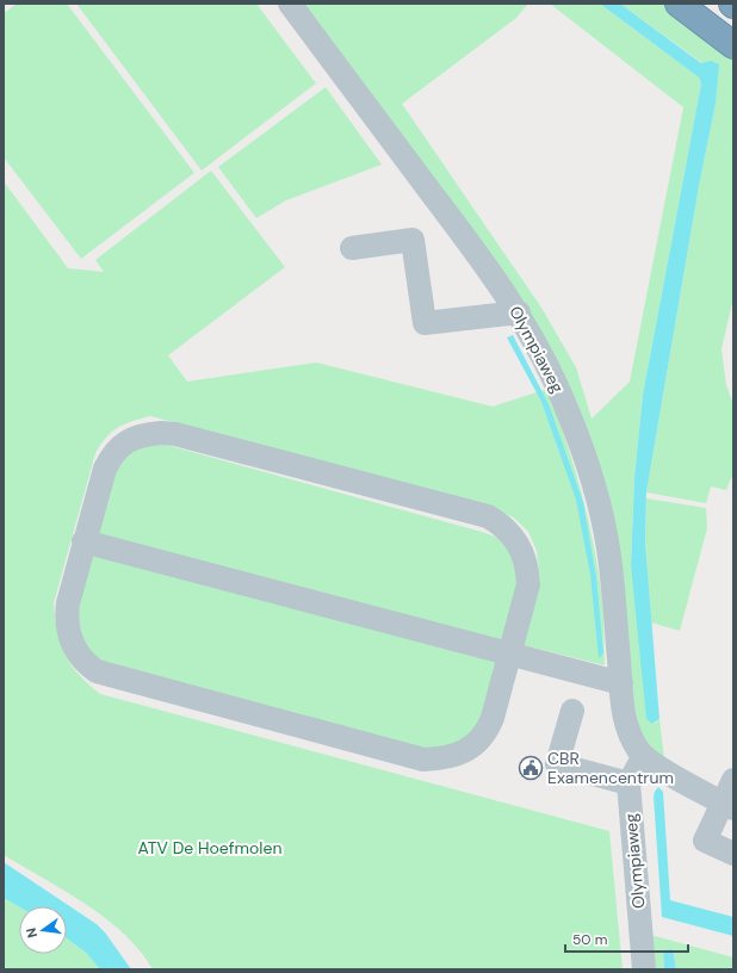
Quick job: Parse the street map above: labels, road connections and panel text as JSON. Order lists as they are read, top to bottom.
{
  "streets": {
    "street": ["Olympiaweg"]
  },
  "parks": ["ATV De Hoefmolen"],
  "places": {
    "public building": ["CBR Examencentrum"]
  },
  "scale_bar": "50 m",
  "north": "left"
}
